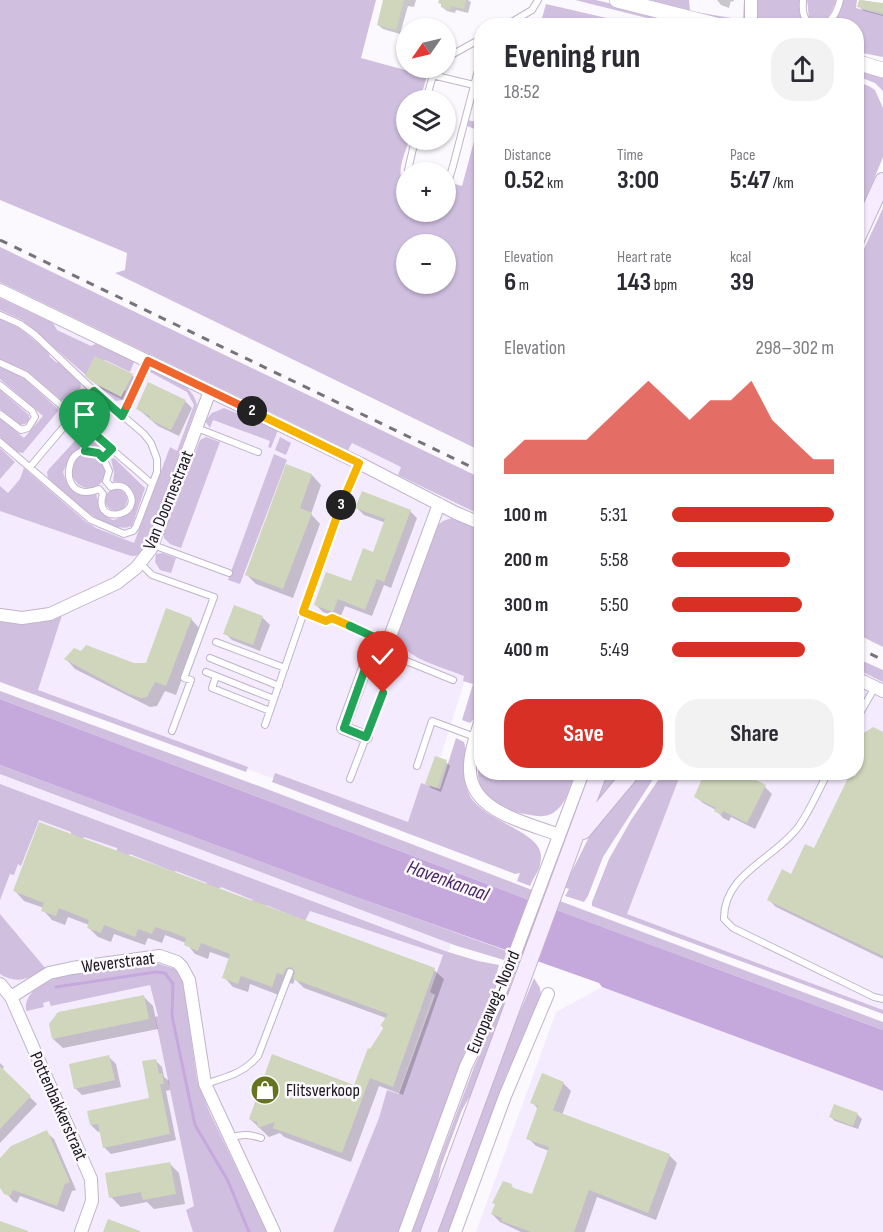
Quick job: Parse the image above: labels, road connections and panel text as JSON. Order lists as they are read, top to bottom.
{
  "streets": {
    "main road": ["Europaweg-Noord"],
    "street": ["Van Doornestraat", "Weverstraat", "Pottenbakkerstraat"]
  },
  "crossings": [
    ["Weverstraat", "Pottenbakkerstraat"]
  ],
  "water": ["Havenkanaal"],
  "places": {
    "shop": ["Flitsverkoop"]
  },
  "north": "bottom left",
  "page": {
    "map_buttons": ["+", "−"],
    "heading": ["Evening run", "18:52"],
    "stats": [
      ["Distance", "0.52 km"],
      ["Time", "3:00"],
      ["Pace", "5:47 /km"],
      ["Elevation", "6 m"],
      ["Heart rate", "143 bpm"],
      ["kcal", "39"]
    ],
    "chart": ["Elevation", "298–302 m"],
    "pins": ["2", "3"],
    "list": [
      {
        "name": "100 m",
        "note": "5:31"
      },
      {
        "name": "200 m",
        "note": "5:58"
      },
      {
        "name": "300 m",
        "note": "5:50"
      },
      {
        "name": "400 m",
        "note": "5:49"
      }
    ],
    "buttons": ["Save", "Share"]
  }
}
